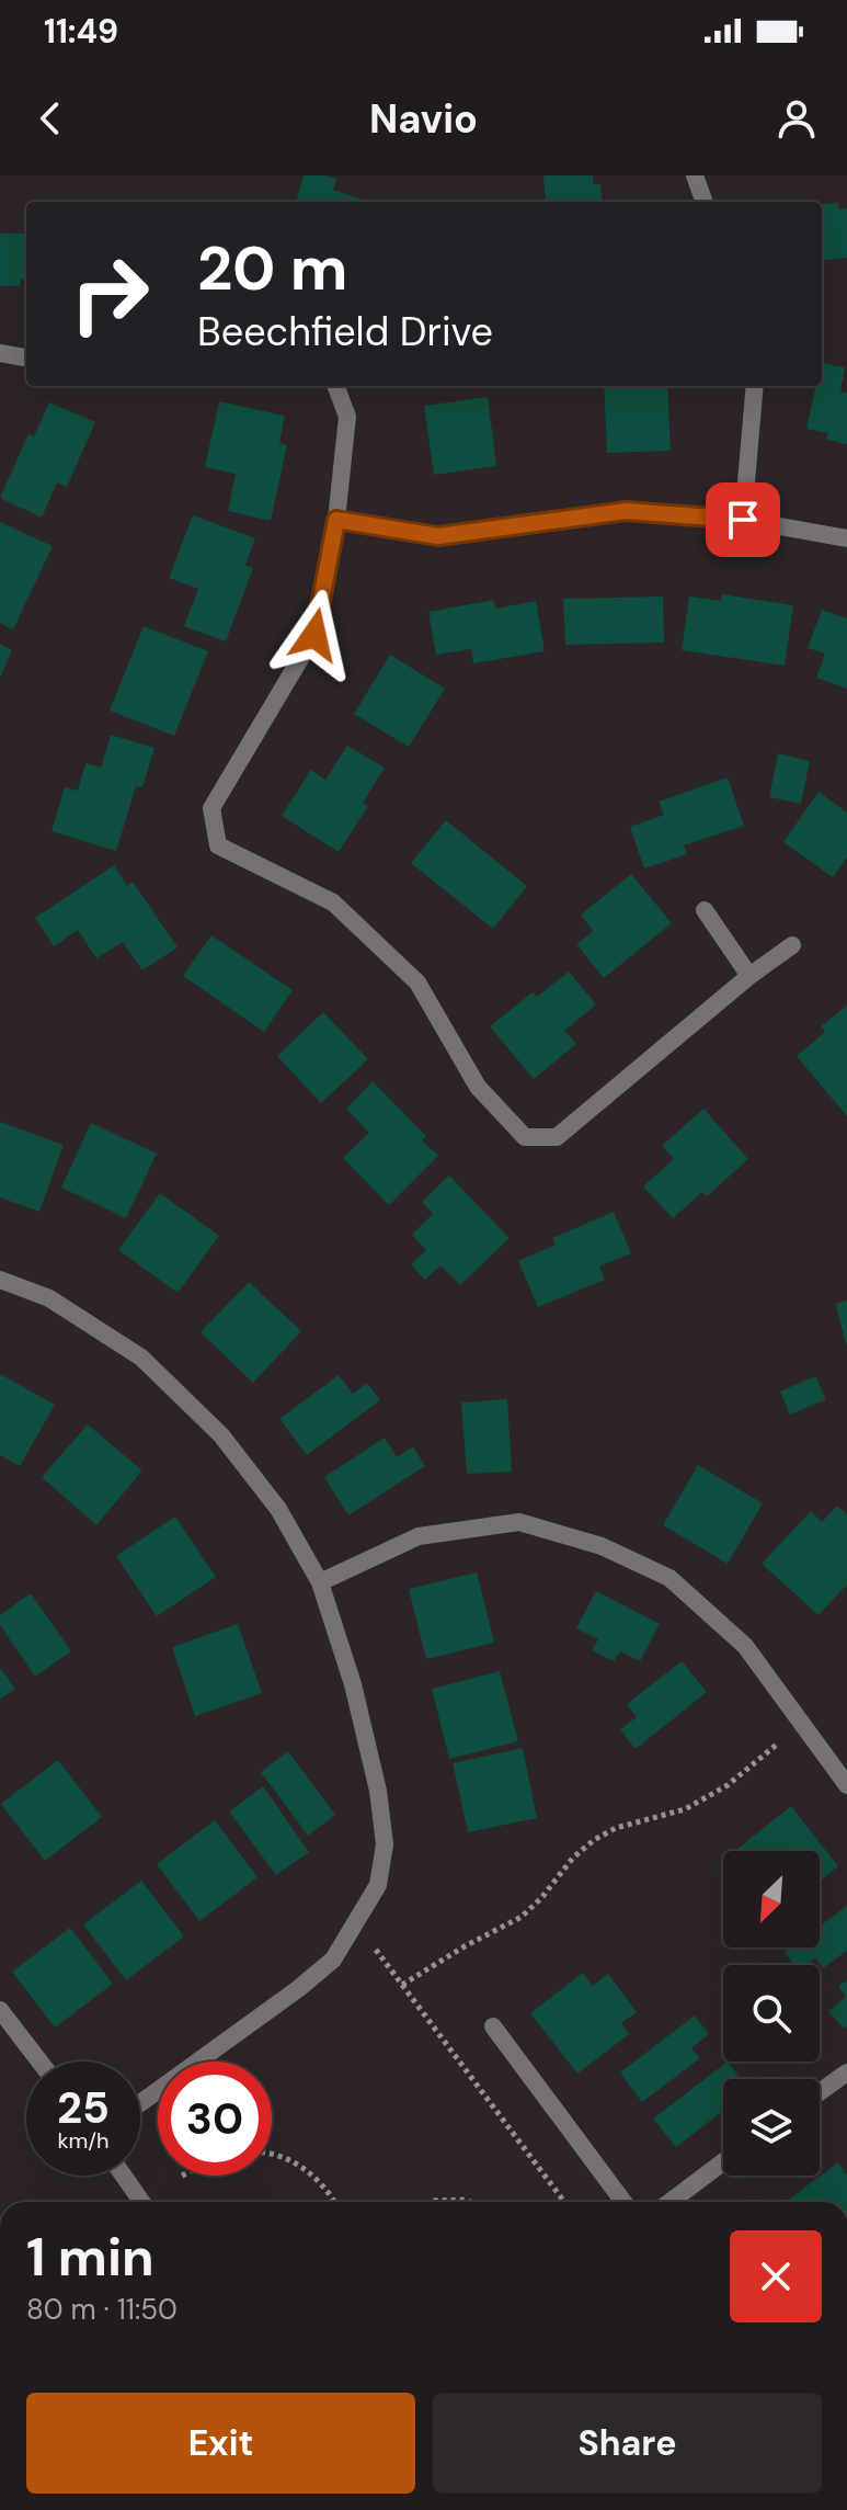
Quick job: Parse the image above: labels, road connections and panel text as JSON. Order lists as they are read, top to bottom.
{
  "north": "bottom left",
  "page": {
    "status": "11:49",
    "header": "Navio",
    "turn": ["20 m", "Beechfield Drive"],
    "speed": "25 km/h",
    "limit": "30",
    "heading": ["1 min", "80 m · 11:50"],
    "buttons": ["Exit", "Share"]
  }
}
